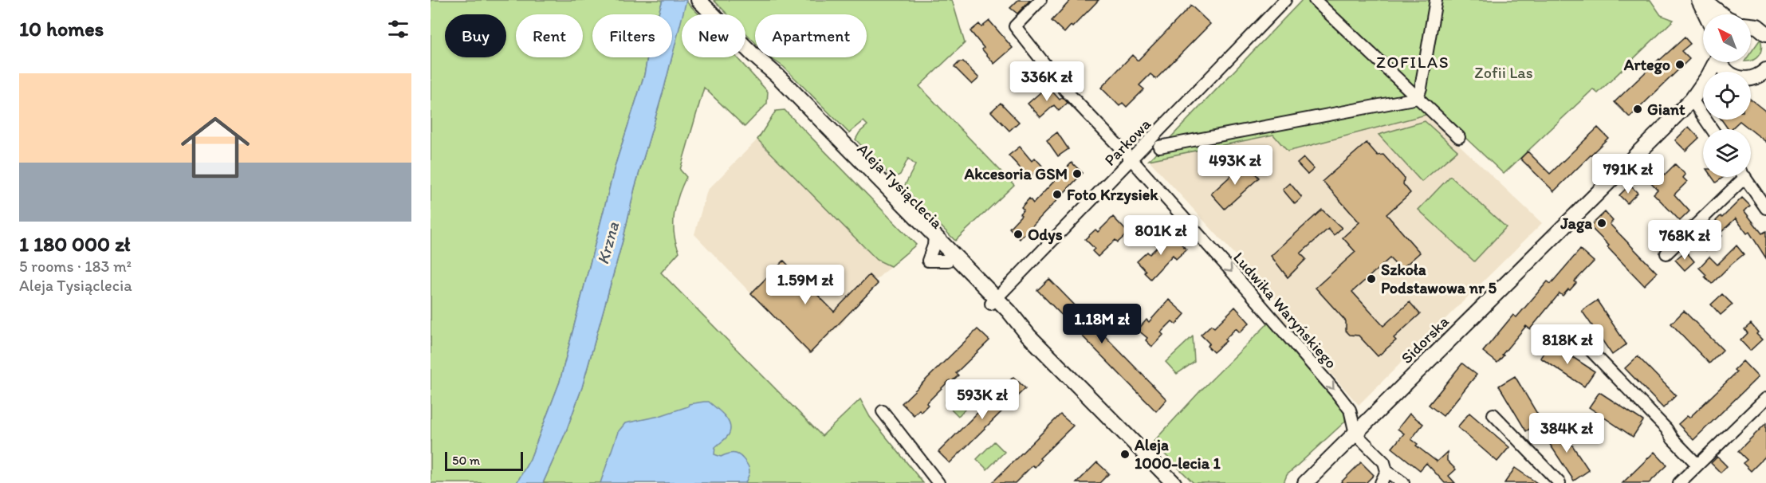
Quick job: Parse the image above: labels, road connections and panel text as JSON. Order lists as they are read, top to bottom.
{
  "streets": {
    "street": [
      "Parkowa",
      "Aleja Tysiąclecia",
      "Ludwika Waryńskiego",
      "Sidorska"
    ]
  },
  "crossings": [
    ["Parkowa", "Aleja Tysiąclecia"],
    ["Parkowa", "Ludwika Waryńskiego"],
    ["Ludwika Waryńskiego", "Sidorska"]
  ],
  "one_way": ["Ludwika Waryńskiego"],
  "districts": ["ZOFILAS"],
  "water": ["Krzna"],
  "parks": ["Zofii Las"],
  "places": [
    "Artego",
    "Giant",
    "Akcesoria GSM",
    "Foto Krzysiek",
    "Jaga",
    "Odys",
    "Szkoła Podstawowa nr 5",
    "Aleja 1000-lecia 1"
  ],
  "scale_bar": "50 m",
  "north": "top left",
  "page": {
    "heading": "10 homes",
    "chip": [
      "Buy",
      "Rent",
      "Filters",
      "New",
      "Apartment"
    ],
    "list": [
      {
        "name": "1 180 000 zł",
        "note": "5 rooms · 183 m² · Aleja Tysiąclecia"
      }
    ],
    "price": [
      "336K zł",
      "493K zł",
      "791K zł",
      "801K zł",
      "768K zł",
      "1.59M zł",
      "1.18M zł",
      "818K zł",
      "593K zł",
      "384K zł"
    ],
    "scale": "50 m"
  }
}
